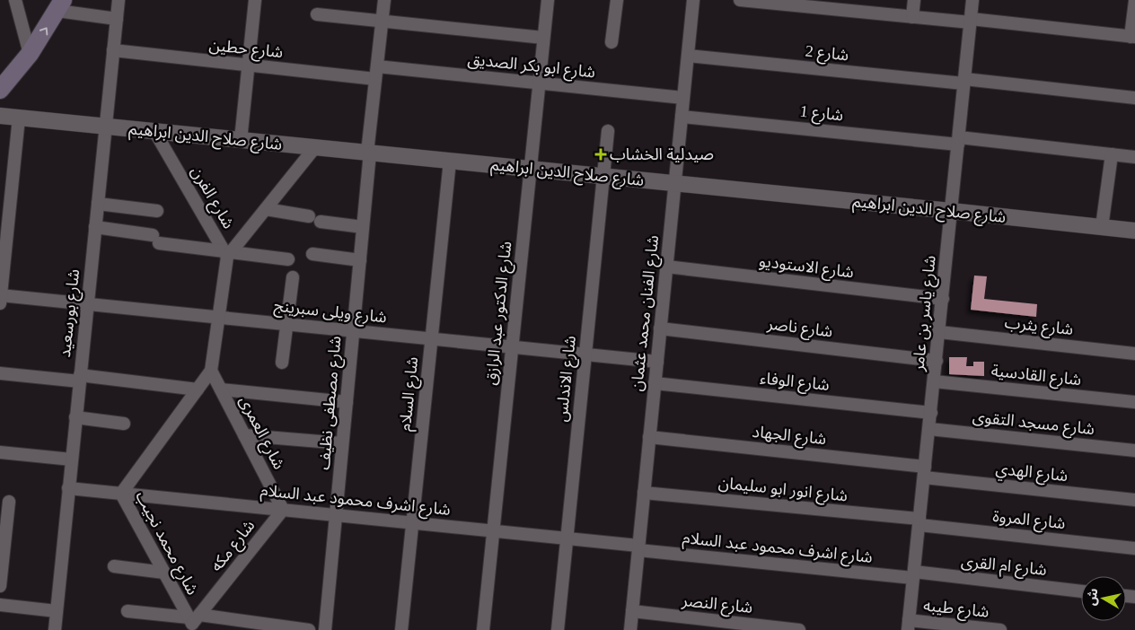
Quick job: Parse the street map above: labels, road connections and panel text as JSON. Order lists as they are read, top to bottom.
{
  "streets": {
    "street": [
      "شارع حطين",
      "شارع 2",
      "شارع ابو بكر الصديق",
      "شارع 1",
      "شارع صلاح الدين ابراهيم",
      "شارع الفرن",
      "شارع الاستوديو",
      "شارع ويلى سبرينج",
      "شارع بورسعيد",
      "شارع الدكتور عبد الرازق",
      "شارع الفنان محمد عثمان",
      "شارع ياسر بن عامر",
      "شارع يثرب",
      "شارع ناصر",
      "شارع القادسية",
      "شارع الاندلس",
      "شارع الوفاء",
      "شارع السلام",
      "شارع مصطفى نظيف",
      "شارع مسجد التقوى",
      "شارع العمرى",
      "شارع الجهاد",
      "شارع الهدي",
      "شارع انور ابو سليمان",
      "شارع اشرف محمود عبد السلام",
      "شارع المروة",
      "شارع محمد نجيب",
      "شارع مكه",
      "شارع ام القرى",
      "شارع النصر",
      "شارع طيبه"
    ]
  },
  "crossings": [
    ["شارع حطين", "شارع بورسعيد"],
    ["شارع حطين", "شارع مصطفى نظيف"],
    ["شارع 2", "شارع الفنان محمد عثمان"],
    ["شارع 2", "شارع ياسر بن عامر"],
    ["شارع ابو بكر الصديق", "شارع الدكتور عبد الرازق"],
    ["شارع ابو بكر الصديق", "شارع الفنان محمد عثمان"],
    ["شارع ابو بكر الصديق", "شارع مصطفى نظيف"],
    ["شارع 1", "شارع الفنان محمد عثمان"],
    ["شارع 1", "شارع ياسر بن عامر"],
    ["شارع صلاح الدين ابراهيم", "شارع الفرن"],
    ["شارع صلاح الدين ابراهيم", "شارع بورسعيد"],
    ["شارع صلاح الدين ابراهيم", "شارع الدكتور عبد الرازق"],
    ["شارع صلاح الدين ابراهيم", "شارع الفنان محمد عثمان"],
    ["شارع صلاح الدين ابراهيم", "شارع ياسر بن عامر"],
    ["شارع صلاح الدين ابراهيم", "شارع الاندلس"],
    ["شارع صلاح الدين ابراهيم", "شارع السلام"],
    ["شارع صلاح الدين ابراهيم", "شارع مصطفى نظيف"],
    ["شارع الاستوديو", "شارع الفنان محمد عثمان"],
    ["شارع الاستوديو", "شارع ياسر بن عامر"],
    ["شارع ويلى سبرينج", "شارع بورسعيد"],
    ["شارع ويلى سبرينج", "شارع الدكتور عبد الرازق"],
    ["شارع ويلى سبرينج", "شارع الفنان محمد عثمان"],
    ["شارع ويلى سبرينج", "شارع الاندلس"],
    ["شارع ويلى سبرينج", "شارع السلام"],
    ["شارع ويلى سبرينج", "شارع مصطفى نظيف"],
    ["شارع بورسعيد", "شارع اشرف محمود عبد السلام"],
    ["شارع الدكتور عبد الرازق", "شارع اشرف محمود عبد السلام"],
    ["شارع الفنان محمد عثمان", "شارع ناصر"],
    ["شارع الفنان محمد عثمان", "شارع الوفاء"],
    ["شارع الفنان محمد عثمان", "شارع الجهاد"],
    ["شارع الفنان محمد عثمان", "شارع انور ابو سليمان"],
    ["شارع الفنان محمد عثمان", "شارع اشرف محمود عبد السلام"],
    ["شارع الفنان محمد عثمان", "شارع النصر"],
    ["شارع ياسر بن عامر", "شارع يثرب"],
    ["شارع ياسر بن عامر", "شارع ناصر"],
    ["شارع ياسر بن عامر", "شارع القادسية"],
    ["شارع ياسر بن عامر", "شارع الوفاء"],
    ["شارع ياسر بن عامر", "شارع مسجد التقوى"],
    ["شارع ياسر بن عامر", "شارع الجهاد"],
    ["شارع ياسر بن عامر", "شارع الهدي"],
    ["شارع ياسر بن عامر", "شارع انور ابو سليمان"],
    ["شارع ياسر بن عامر", "شارع اشرف محمود عبد السلام"],
    ["شارع ياسر بن عامر", "شارع المروة"],
    ["شارع ياسر بن عامر", "شارع ام القرى"],
    ["شارع ياسر بن عامر", "شارع طيبه"],
    ["شارع الاندلس", "شارع اشرف محمود عبد السلام"],
    ["شارع السلام", "شارع اشرف محمود عبد السلام"],
    ["شارع مصطفى نظيف", "شارع اشرف محمود عبد السلام"],
    ["شارع العمرى", "شارع اشرف محمود عبد السلام"],
    ["شارع العمرى", "شارع محمد نجيب"],
    ["شارع العمرى", "شارع مكه"],
    ["شارع الجهاد", "شارع الهدي"],
    ["شارع انور ابو سليمان", "شارع المروة"],
    ["شارع اشرف محمود عبد السلام", "شارع محمد نجيب"],
    ["شارع اشرف محمود عبد السلام", "شارع مكه"],
    ["شارع اشرف محمود عبد السلام", "شارع ام القرى"],
    ["شارع محمد نجيب", "شارع مكه"]
  ],
  "places": {
    "health": ["صيدلية الخشاب"]
  },
  "north": "left"
}
